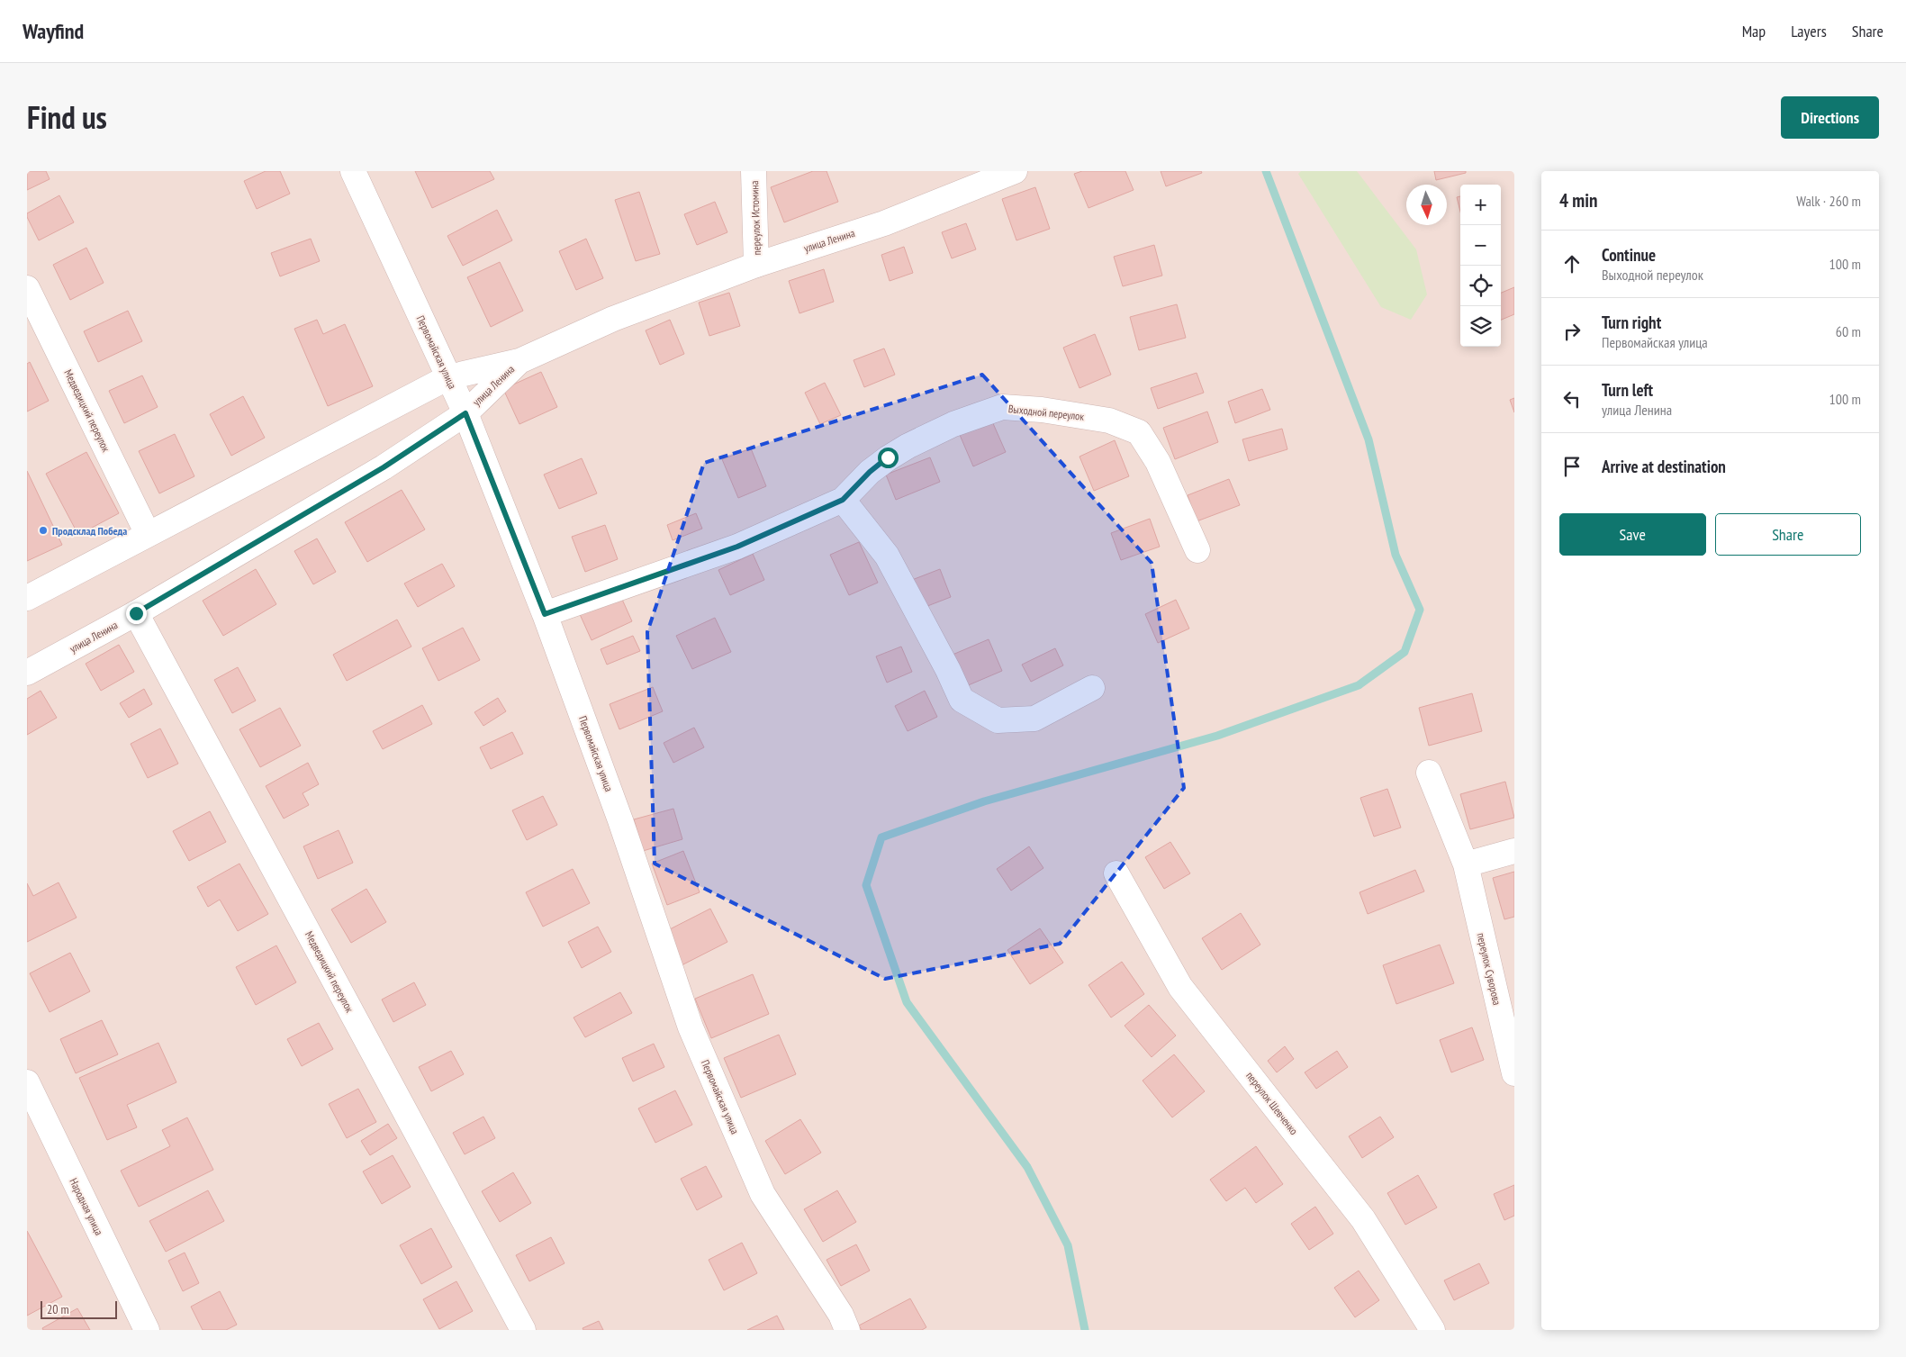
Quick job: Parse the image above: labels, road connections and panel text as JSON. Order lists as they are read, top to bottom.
{
  "streets": {
    "street": [
      "переулок Истомина",
      "улица Ленина",
      "Первомайская улица",
      "Медведицкий переулок",
      "Выходной переулок",
      "переулок Суворова",
      "переулок Шевченко",
      "Народная улица"
    ]
  },
  "crossings": [
    ["переулок Истомина", "улица Ленина"],
    ["улица Ленина", "Первомайская улица"],
    ["улица Ленина", "Медведицкий переулок"],
    ["Первомайская улица", "Выходной переулок"]
  ],
  "places": ["Продсклад Победа"],
  "scale_bar": "20 m",
  "north": "bottom",
  "page": {
    "header": "Wayfind",
    "nav": ["Map", "Layers", "Share"],
    "title": "Find us",
    "buttons": [
      "Directions",
      ["Save", "Share"]
    ],
    "heading": ["4 min", "Walk · 260 m"],
    "map_buttons": ["+", "−"],
    "list": [
      ["Continue", "Выходной переулок", "100 m"],
      ["Turn right", "Первомайская улица", "60 m"],
      ["Turn left", "улица Ленина", "100 m"],
      "Arrive at destination"
    ],
    "scale": "20 m"
  }
}
